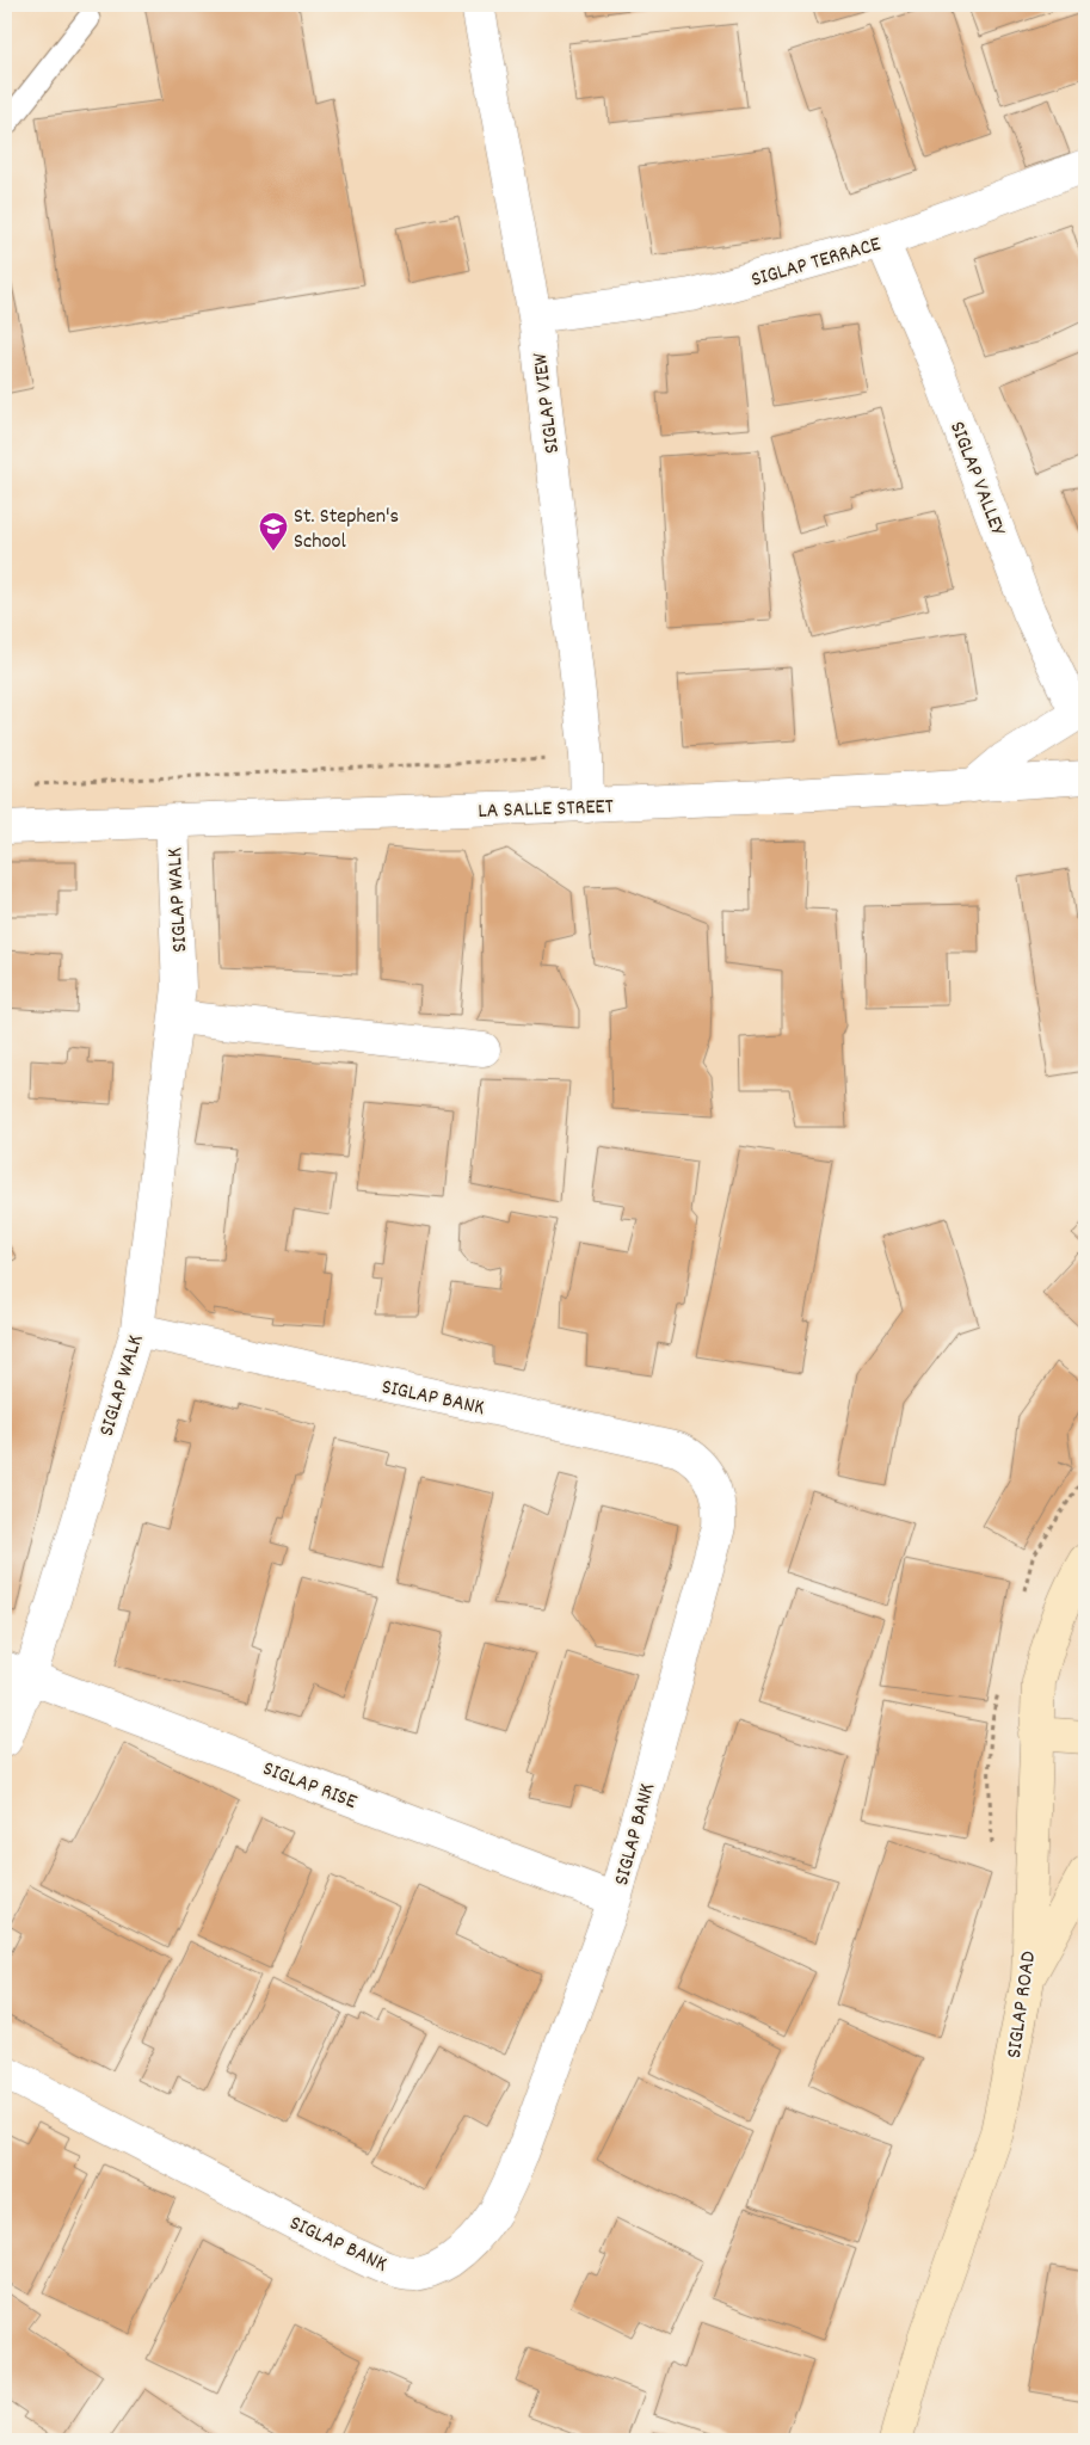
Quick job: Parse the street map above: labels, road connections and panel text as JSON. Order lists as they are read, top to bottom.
{
  "streets": {
    "main road": ["SIGLAP ROAD"],
    "street": [
      "SIGLAP TERRACE",
      "SIGLAP VIEW",
      "SIGLAP VALLEY",
      "LA SALLE STREET",
      "SIGLAP WALK",
      "SIGLAP BANK",
      "SIGLAP RISE"
    ]
  },
  "crossings": [
    ["SIGLAP TERRACE", "SIGLAP VIEW"],
    ["SIGLAP TERRACE", "SIGLAP VALLEY"],
    ["SIGLAP VIEW", "LA SALLE STREET"],
    ["LA SALLE STREET", "SIGLAP WALK"],
    ["SIGLAP WALK", "SIGLAP BANK"],
    ["SIGLAP WALK", "SIGLAP RISE"],
    ["SIGLAP BANK", "SIGLAP RISE"]
  ],
  "places": {
    "school or university": ["St. Stephen's School"]
  }
}
